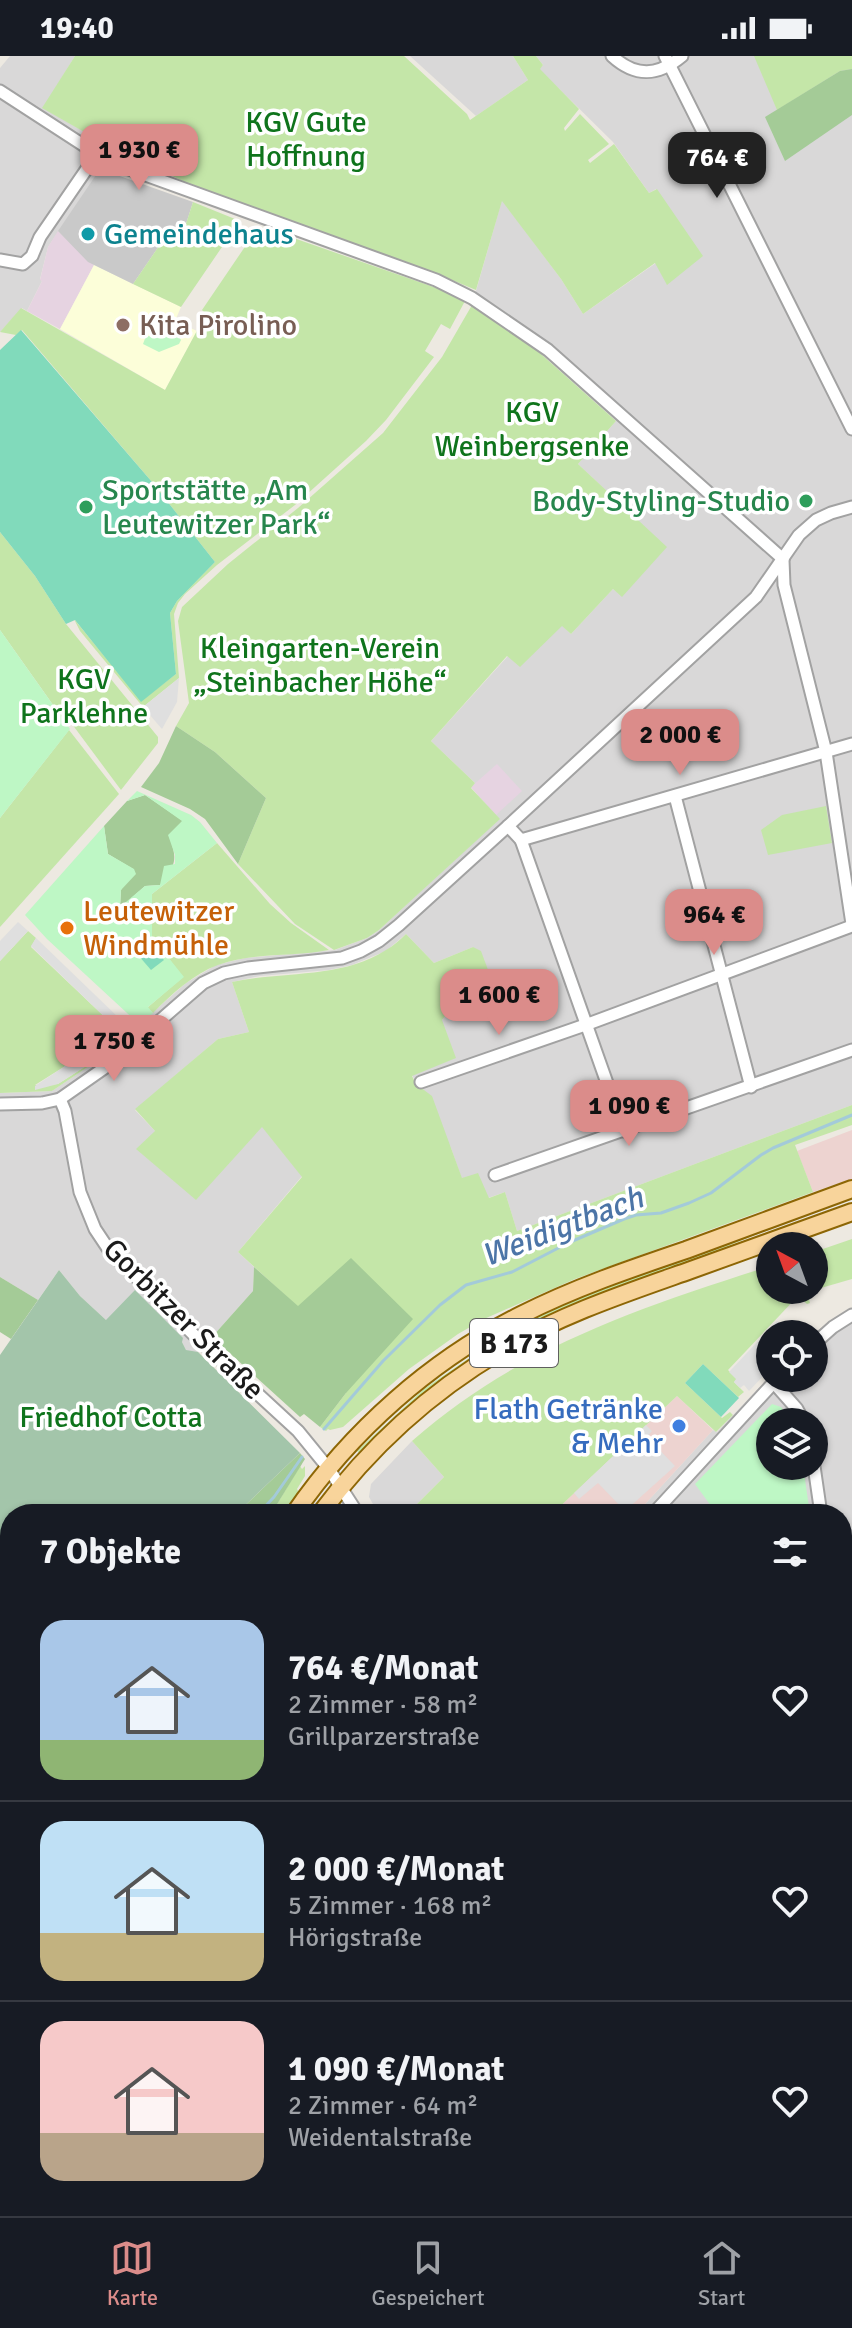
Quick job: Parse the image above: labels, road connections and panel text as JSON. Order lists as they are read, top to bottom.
{
  "streets": {
    "main road": ["B 173"],
    "street": ["Gorbitzer Straße"]
  },
  "crossings": [
    ["Gorbitzer Straße", "B 173"]
  ],
  "water": ["Weidigtbach"],
  "parks": [
    "KGV Gute Hoffnung",
    "KGV Weinbergsenke",
    "Kleingarten-Verein „Steinbacher Höhe“",
    "KGV Parklehne",
    "Friedhof Cotta"
  ],
  "places": [
    "Gemeindehaus",
    "Kita Pirolino",
    "Body-Styling-Studio",
    "Sportstätte „Am Leutewitzer Park“",
    "Leutewitzer Windmühle",
    "Flath Getränke & Mehr"
  ],
  "north": "top left",
  "page": {
    "status": "19:40",
    "price": [
      "1 930 €",
      "764 €",
      "2 000 €",
      "964 €",
      "1 600 €",
      "1 750 €",
      "1 090 €"
    ],
    "heading": "7 Objekte",
    "list": [
      {
        "name": "764 €/Monat",
        "note": "2 Zimmer · 58 m² · Grillparzerstraße"
      },
      {
        "name": "2 000 €/Monat",
        "note": "5 Zimmer · 168 m² · Hörigstraße"
      },
      {
        "name": "1 090 €/Monat",
        "note": "2 Zimmer · 64 m² · Weidentalstraße"
      }
    ],
    "tabs": ["Karte", "Gespeichert", "Start"]
  }
}
